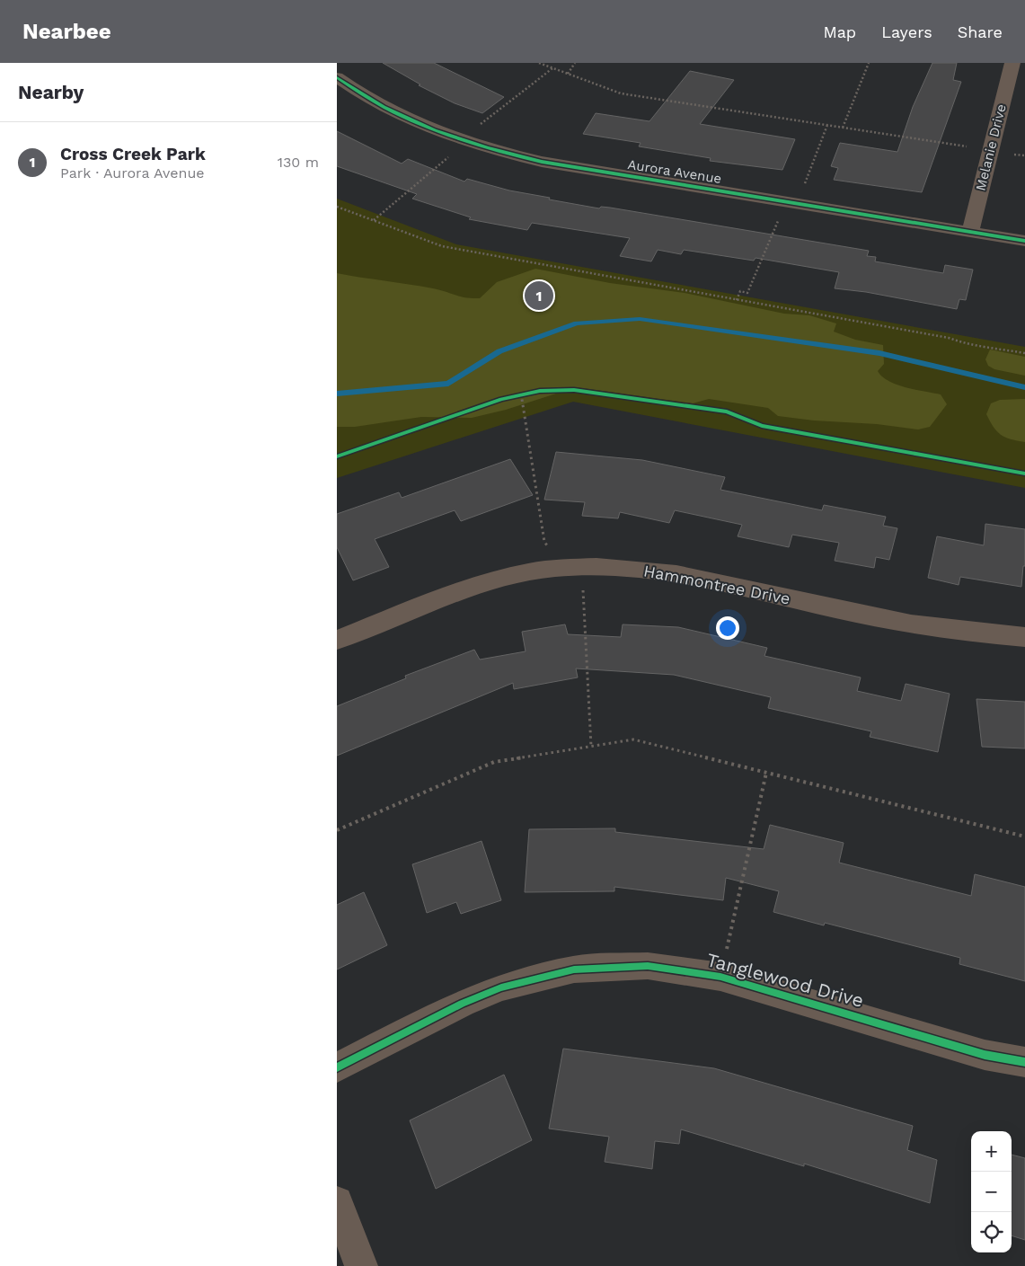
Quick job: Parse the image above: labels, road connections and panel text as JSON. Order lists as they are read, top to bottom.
{
  "streets": {
    "street": [
      "Melanie Drive",
      "Aurora Avenue",
      "Hammontree Drive",
      "Tanglewood Drive"
    ]
  },
  "crossings": [
    ["Melanie Drive", "Aurora Avenue"]
  ],
  "page": {
    "header": "Nearbee",
    "nav": ["Map", "Layers", "Share"],
    "heading": "Nearby",
    "list": [
      {
        "mark": "1",
        "name": "Cross Creek Park",
        "note": "Park · Aurora Avenue",
        "value": "130 m"
      }
    ],
    "pins": "1",
    "map_buttons": ["+", "−"]
  }
}
